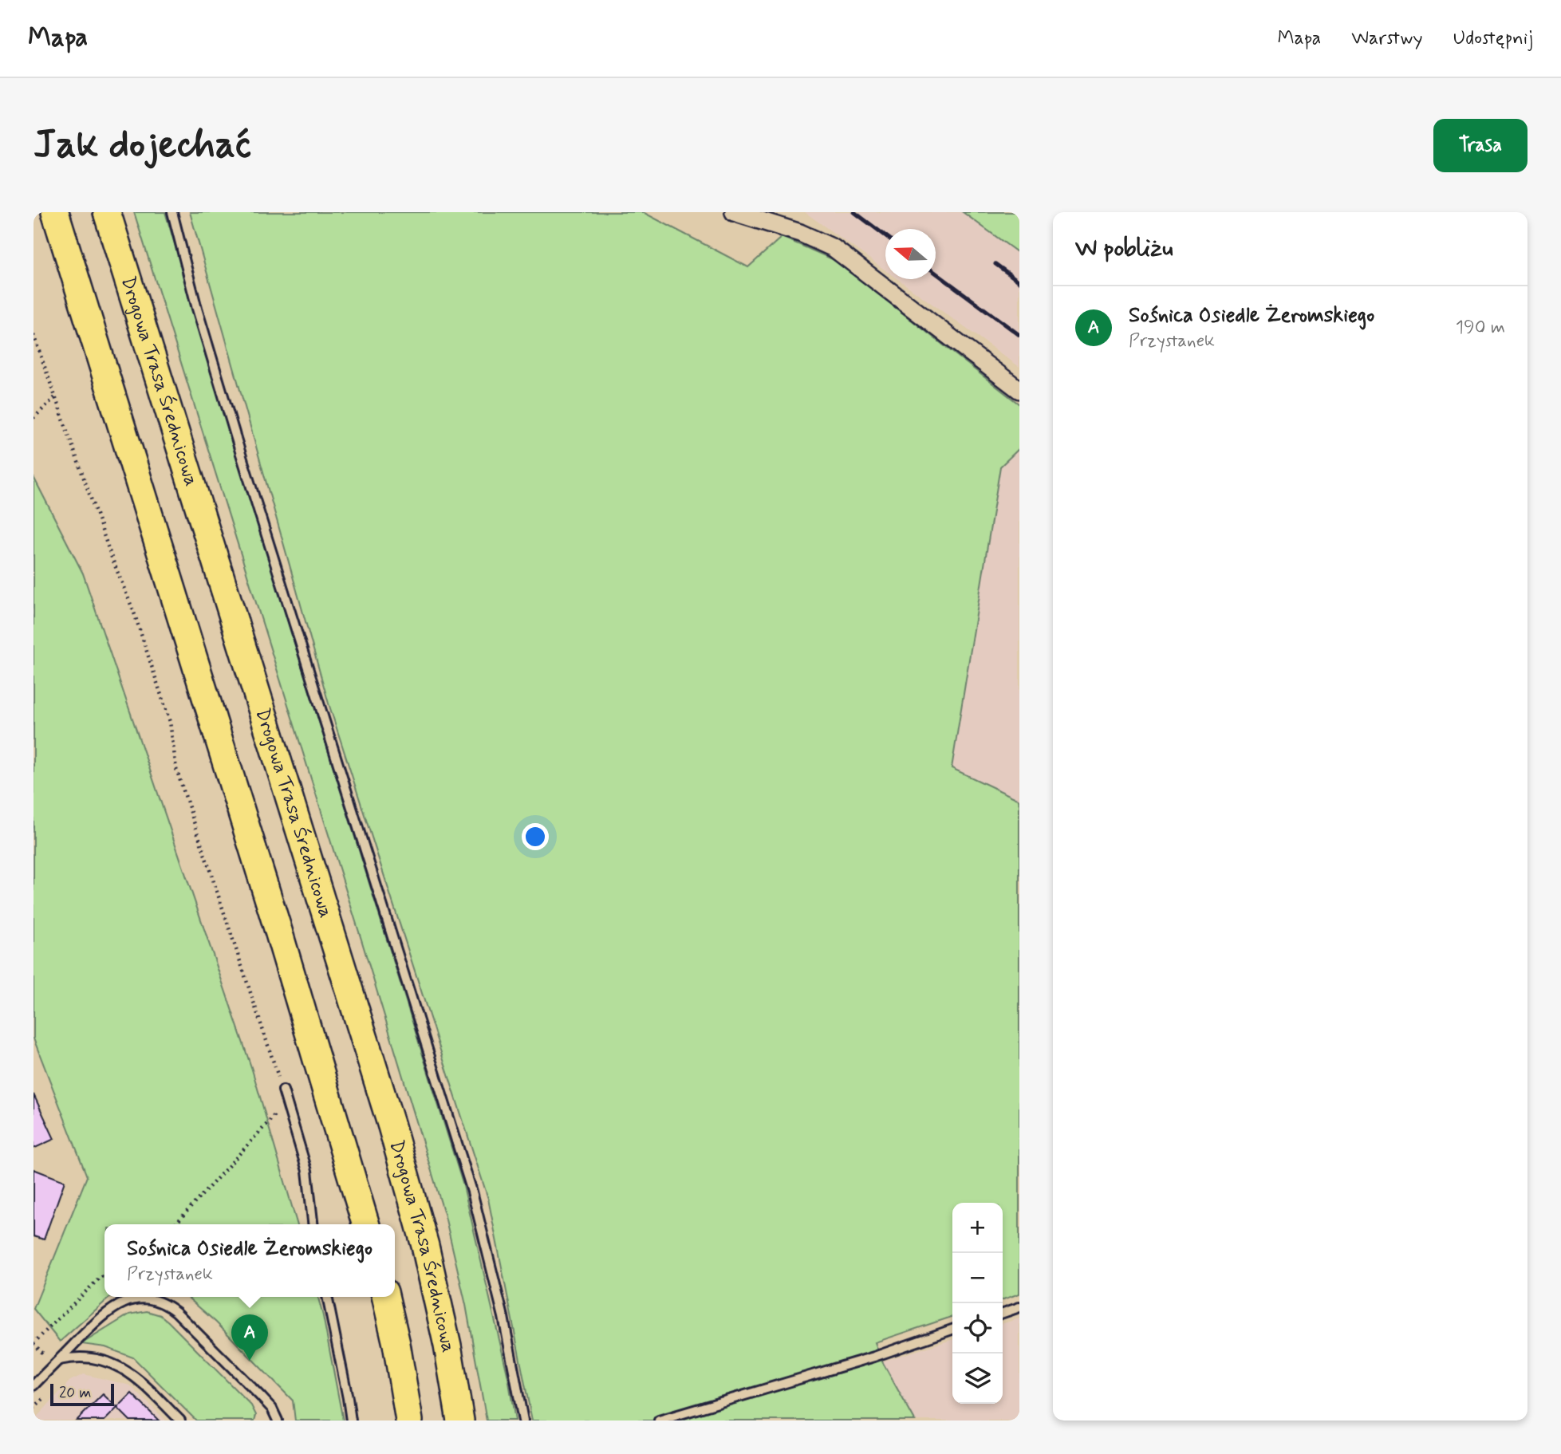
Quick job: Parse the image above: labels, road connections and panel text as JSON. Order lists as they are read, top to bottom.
{
  "streets": {
    "main road": ["Drogowa Trasa Średnicowa"]
  },
  "scale_bar": "20 m",
  "north": "left",
  "page": {
    "header": "Mapa",
    "nav": ["Mapa", "Warstwy", "Udostępnij"],
    "buttons": "Trasa",
    "title": "Jak dojechać",
    "heading": "W pobliżu",
    "list": [
      {
        "mark": "A",
        "name": "Sośnica Osiedle Żeromskiego",
        "note": "Przystanek",
        "value": "190 m"
      }
    ],
    "map_buttons": ["+", "−"],
    "popup": ["Sośnica Osiedle Żeromskiego", "Przystanek"],
    "pins": "A",
    "scale": "20 m"
  }
}
